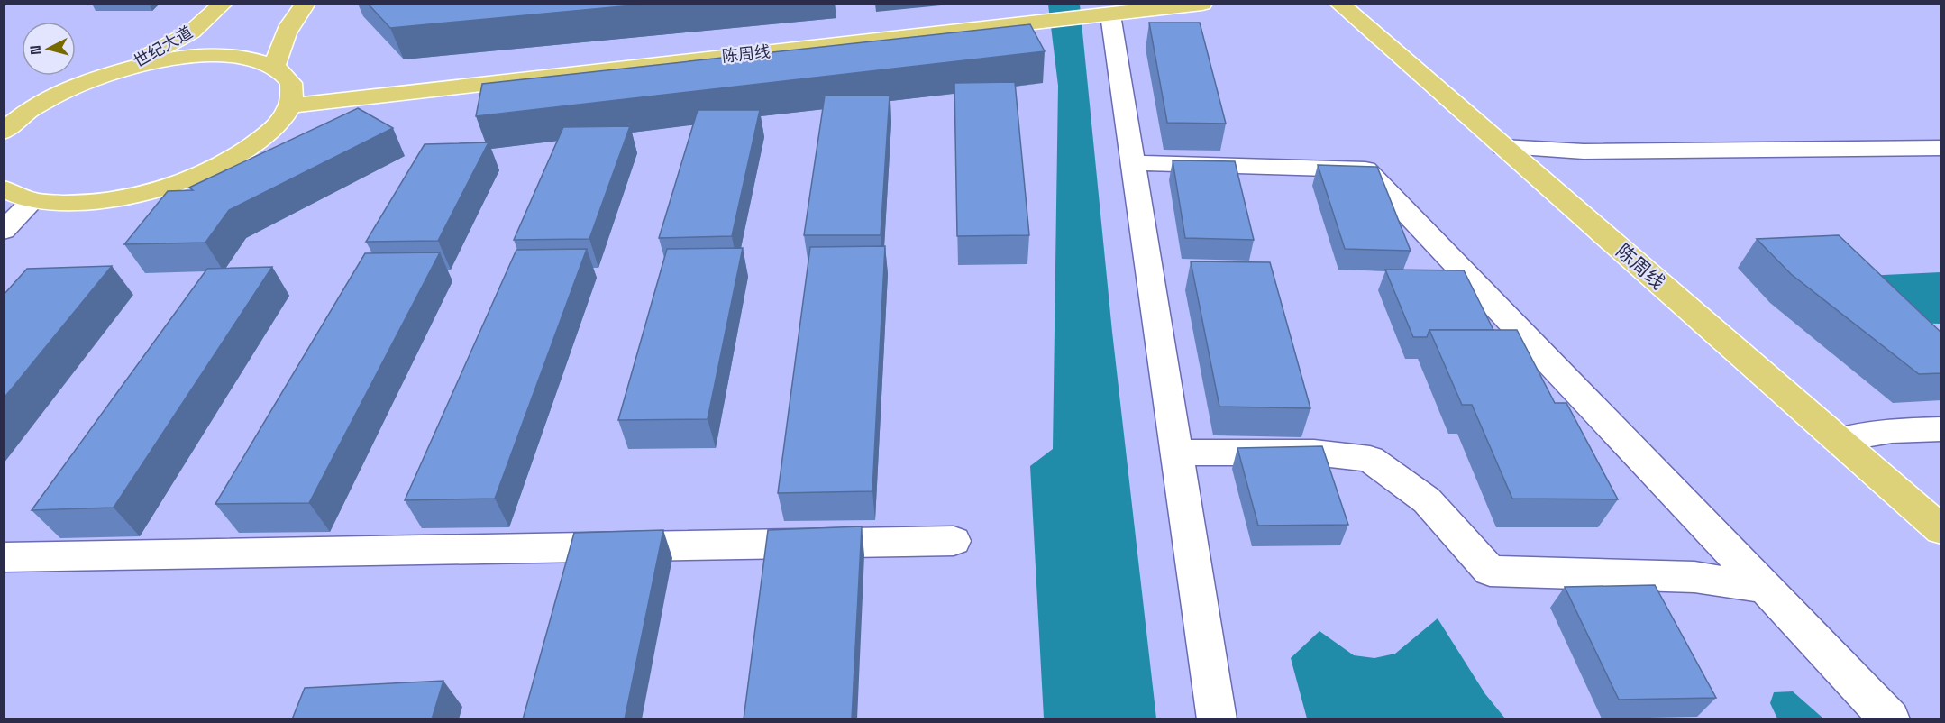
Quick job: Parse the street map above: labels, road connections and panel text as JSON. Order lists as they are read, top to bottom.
{
  "streets": {
    "main road": ["世纪大道", "陈周线"]
  },
  "north": "left"
}
